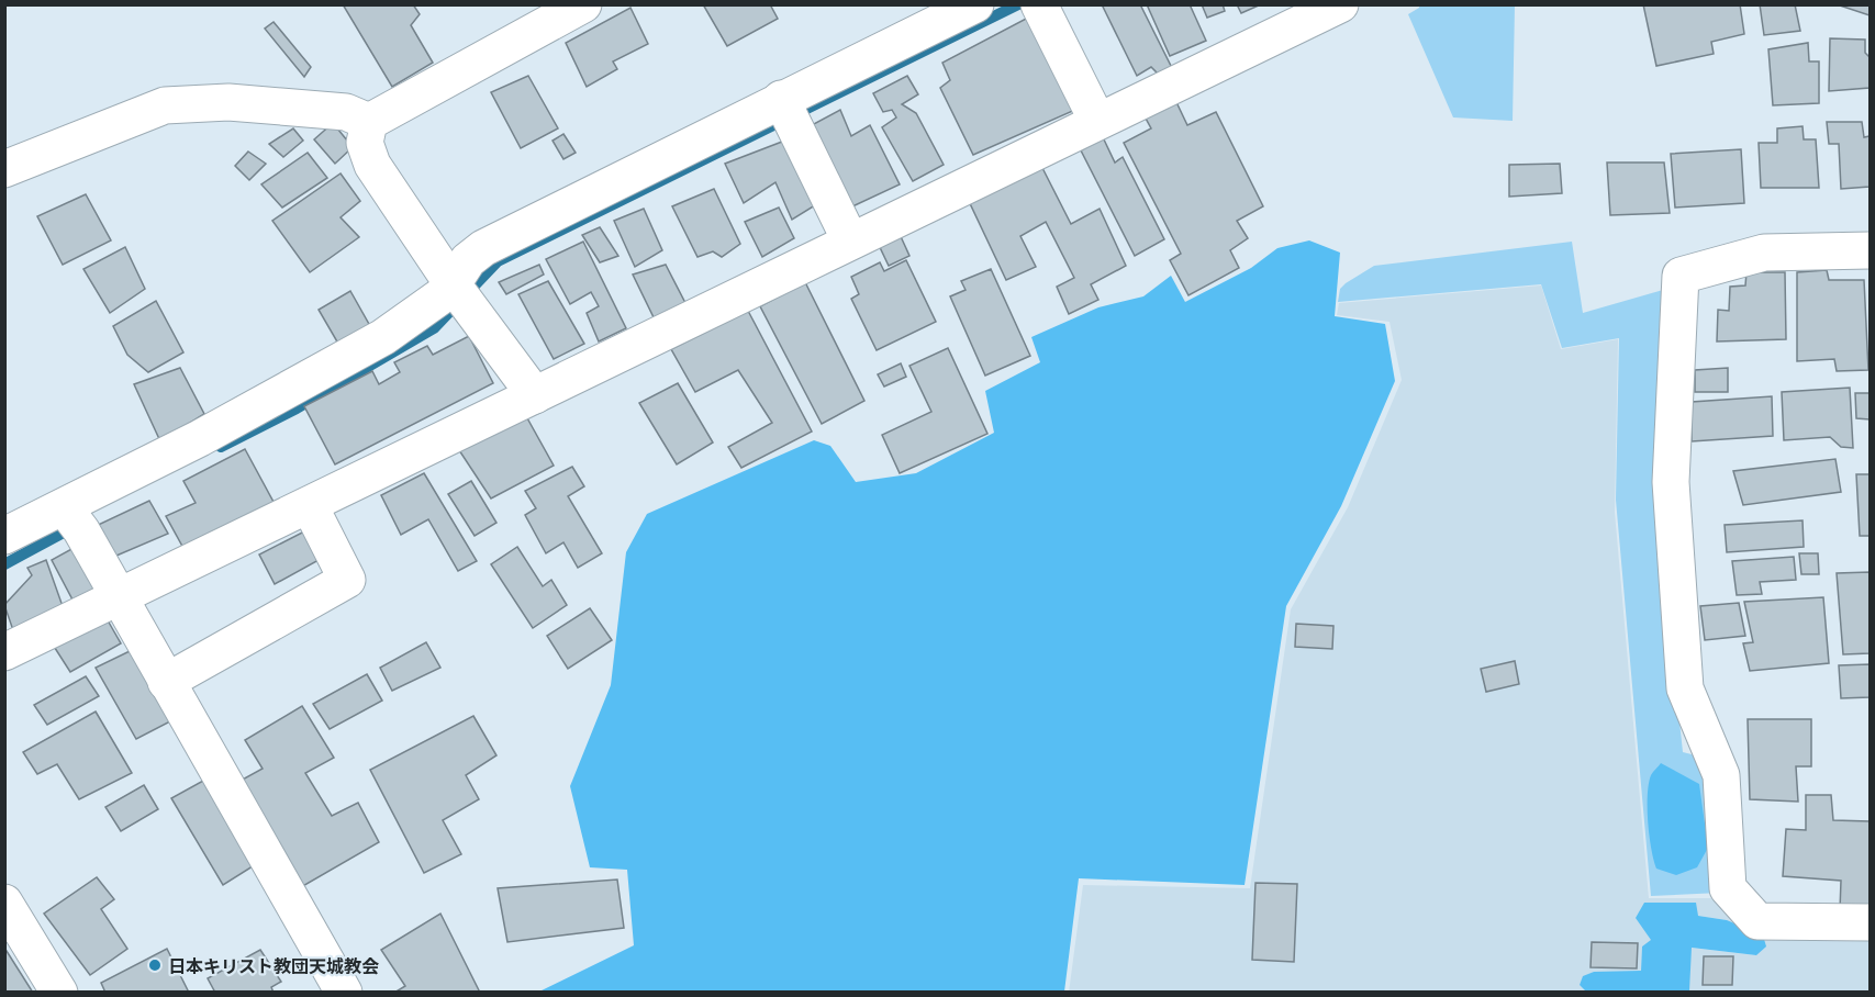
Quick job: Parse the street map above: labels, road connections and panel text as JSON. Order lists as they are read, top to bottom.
{
  "places": ["日本キリスト教団天城教会"]
}
